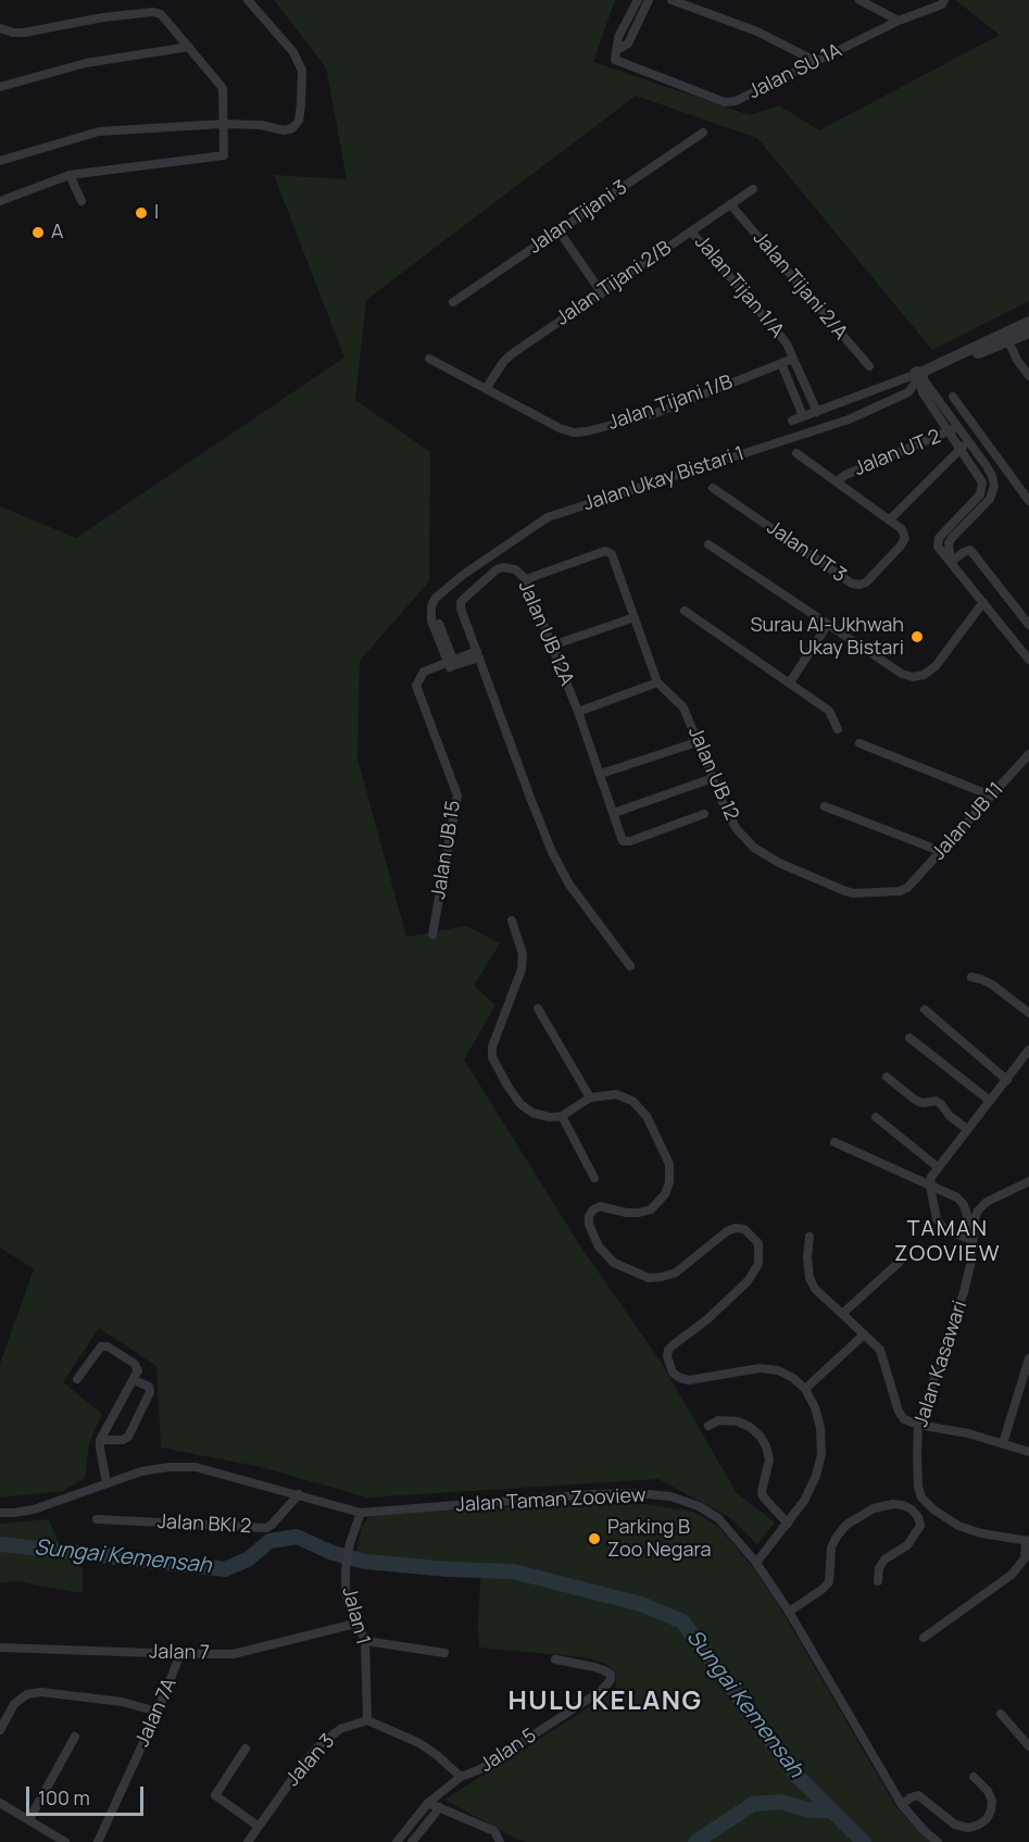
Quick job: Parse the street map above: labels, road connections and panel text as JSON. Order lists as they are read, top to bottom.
{
  "streets": {
    "street": [
      "Jalan SU 1A",
      "Jalan Tijani 3",
      "Jalan Tijani 2/B",
      "Jalan Tijani 2/A",
      "Jalan Tijan 1/A",
      "Jalan Tijani 1/B",
      "Jalan UT 2",
      "Jalan Ukay Bistari 1",
      "Jalan UT 3",
      "Jalan UB 12A",
      "Jalan UB 12",
      "Jalan UB 11",
      "Jalan UB 15",
      "Jalan Kasawari",
      "Jalan Taman Zooview",
      "Jalan BKI 2",
      "Jalan 1",
      "Jalan 7",
      "Jalan 7A",
      "Jalan 5",
      "Jalan 3"
    ]
  },
  "crossings": [
    ["Jalan Tijani 2/B", "Jalan Tijani 2/A"],
    ["Jalan Tijani 2/B", "Jalan Tijan 1/A"],
    ["Jalan Tijani 2/B", "Jalan Tijani 1/B"],
    ["Jalan Tijan 1/A", "Jalan Tijani 1/B"],
    ["Jalan UT 2", "Jalan UT 3"],
    ["Jalan Ukay Bistari 1", "Jalan UB 15"],
    ["Jalan UB 12A", "Jalan UB 12"],
    ["Jalan UB 12A", "Jalan UB 15"],
    ["Jalan UB 12", "Jalan UB 11"],
    ["Jalan Taman Zooview", "Jalan BKI 2"],
    ["Jalan Taman Zooview", "Jalan 1"],
    ["Jalan 1", "Jalan 7"],
    ["Jalan 1", "Jalan 3"],
    ["Jalan 7", "Jalan 7A"]
  ],
  "districts": ["TAMAN ZOOVIEW", "HULU KELANG"],
  "water": ["Sungai Kemensah"],
  "places": [
    "I",
    "A",
    "Surau Al-Ukhwah Ukay Bistari",
    "Parking B Zoo Negara"
  ],
  "scale_bar": "100 m"
}
